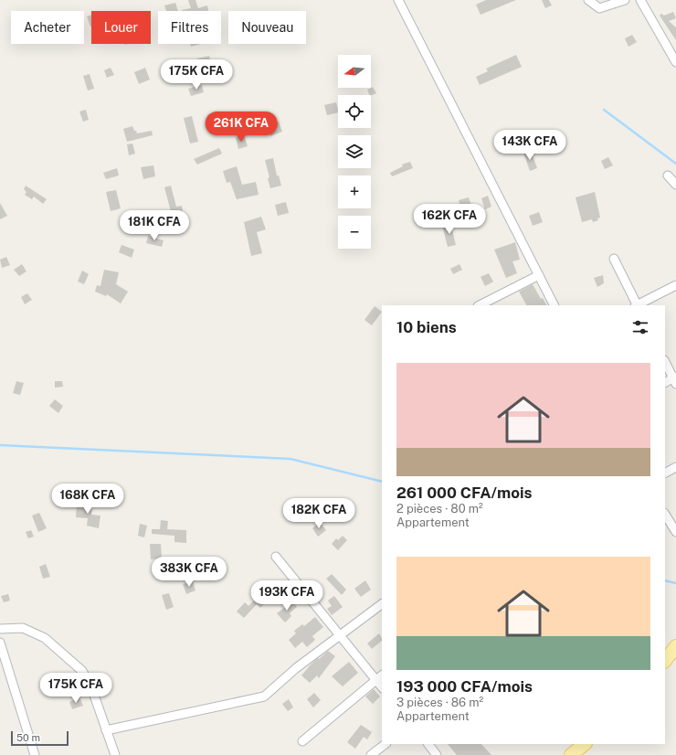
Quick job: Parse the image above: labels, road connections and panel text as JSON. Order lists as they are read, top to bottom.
{
  "scale_bar": "50 m",
  "north": "left",
  "page": {
    "chip": [
      "Acheter",
      "Louer",
      "Filtres",
      "Nouveau"
    ],
    "map_buttons": ["+", "−"],
    "price": [
      "175K CFA",
      "261K CFA",
      "143K CFA",
      "162K CFA",
      "181K CFA",
      "168K CFA",
      "182K CFA",
      "383K CFA",
      "193K CFA",
      "175K CFA"
    ],
    "heading": "10 biens",
    "list": [
      {
        "name": "261 000 CFA/mois",
        "note": "2 pièces · 80 m² · Appartement"
      },
      {
        "name": "193 000 CFA/mois",
        "note": "3 pièces · 86 m² · Appartement"
      }
    ],
    "scale": "50 m"
  }
}
